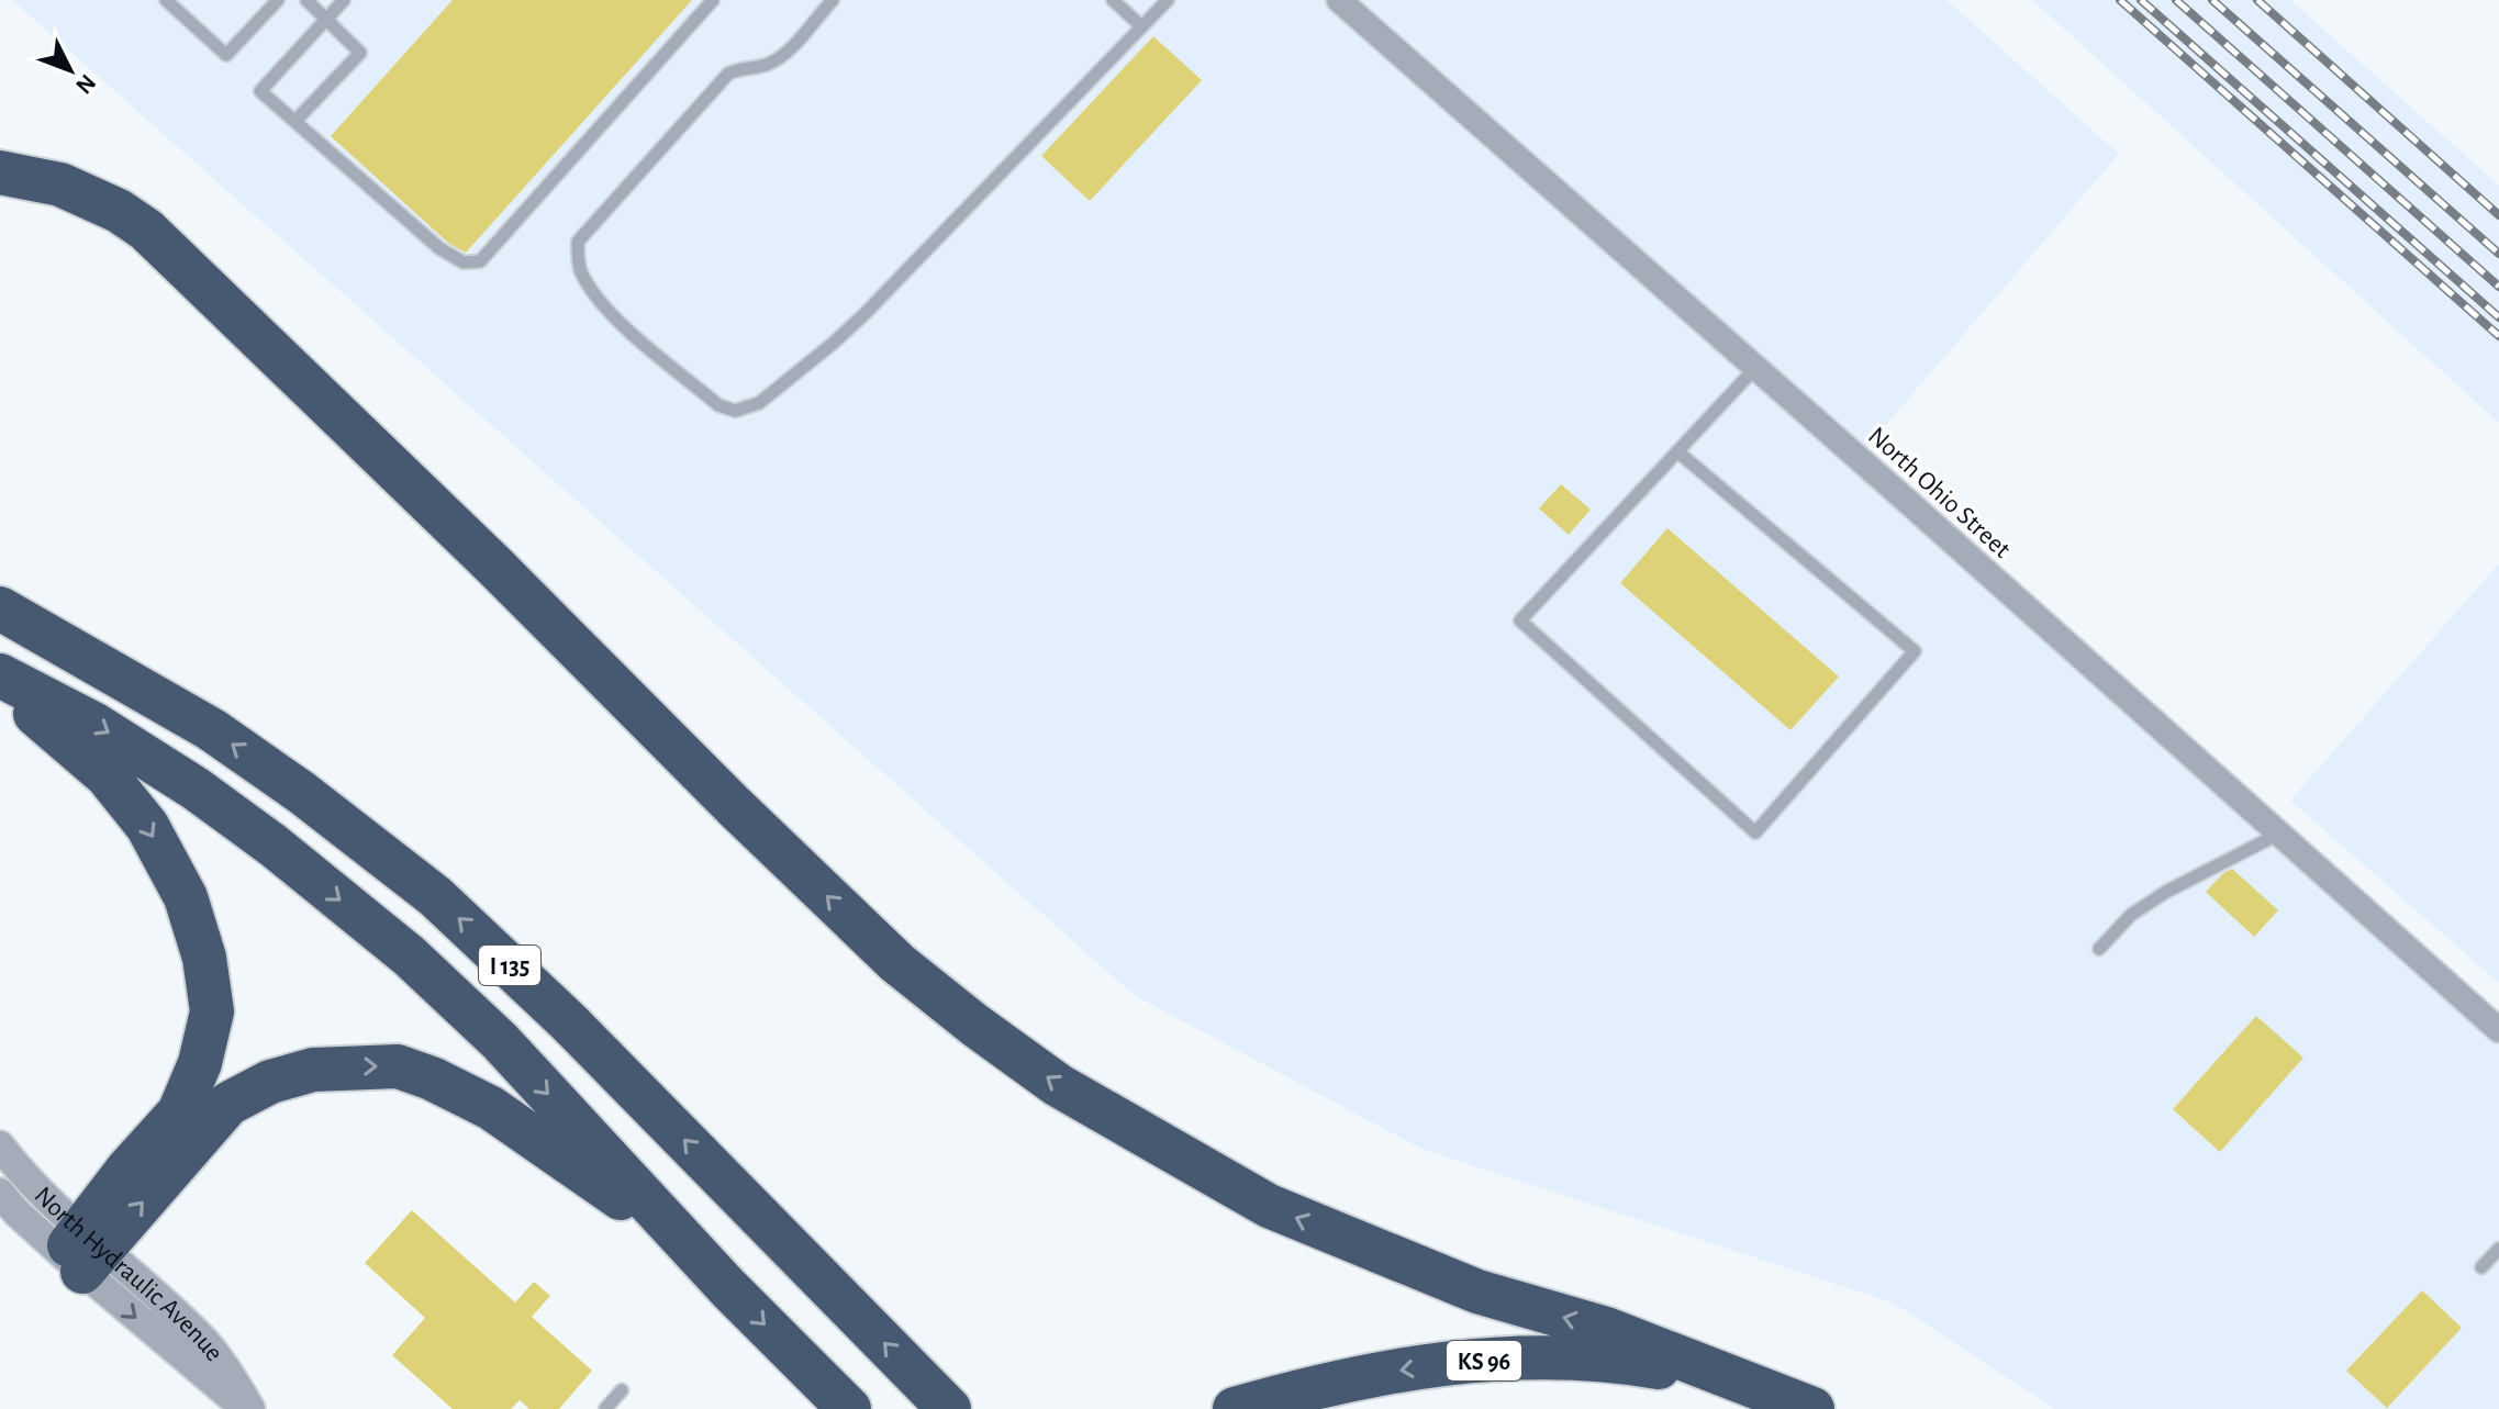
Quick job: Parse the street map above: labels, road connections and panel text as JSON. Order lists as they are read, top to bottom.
{
  "streets": {
    "highway": ["I 135", "KS 96"],
    "street": ["North Ohio Street", "North Hydraulic Avenue"]
  },
  "north": "bottom right"
}
